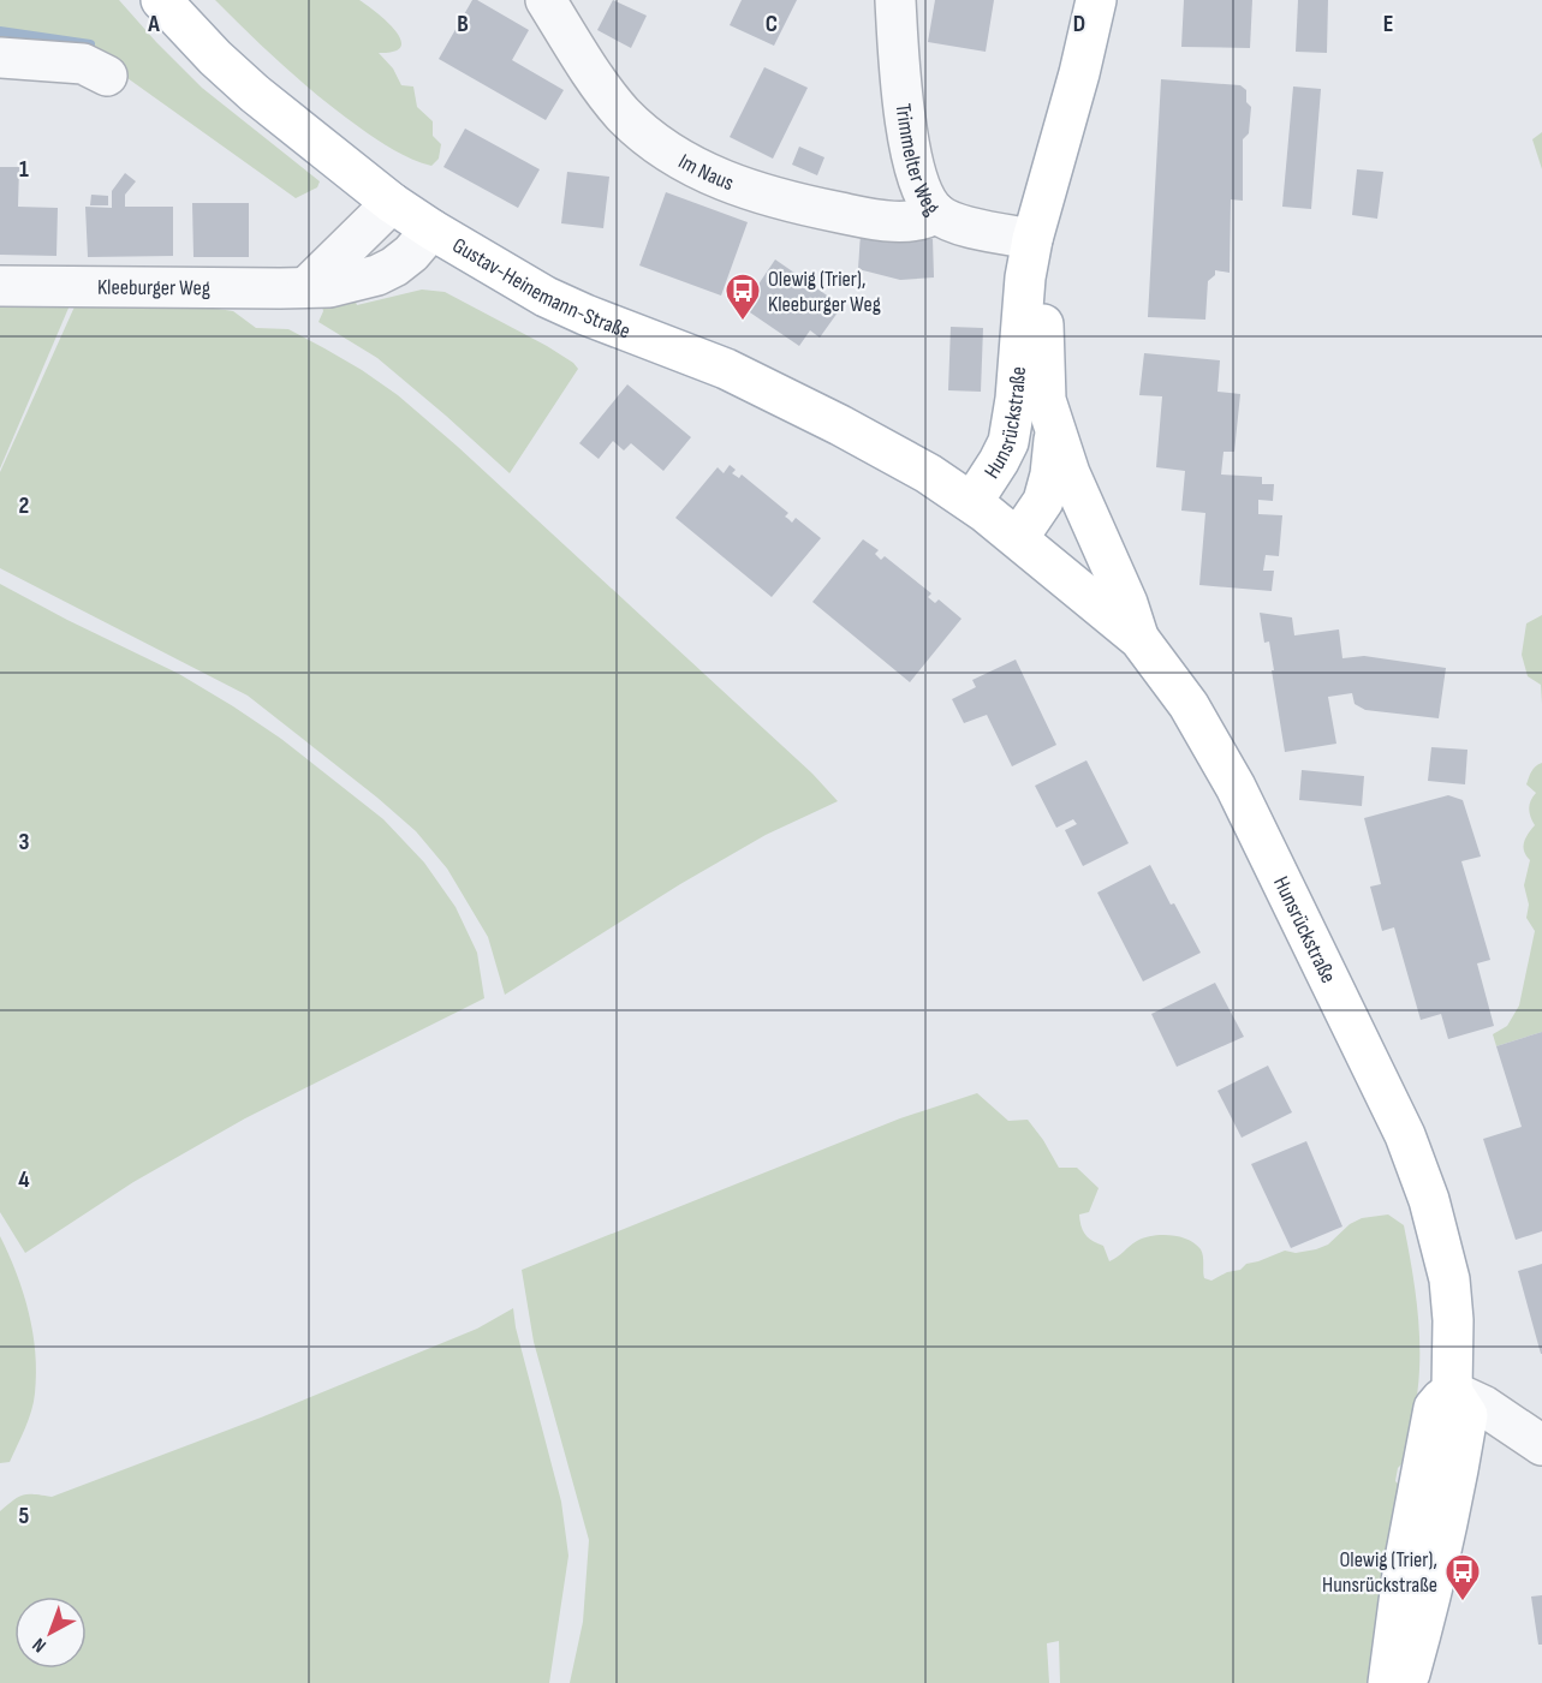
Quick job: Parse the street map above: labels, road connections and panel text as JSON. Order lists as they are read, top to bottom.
{
  "streets": {
    "main road": ["Gustav-Heinemann-Straße", "Hunsrückstraße"],
    "street": ["Trimmelter Weg", "Im Naus", "Kleeburger Weg"]
  },
  "crossings": [
    ["Trimmelter Weg", "Im Naus"],
    ["Trimmelter Weg", "Hunsrückstraße"],
    ["Kleeburger Weg", "Gustav-Heinemann-Straße"],
    ["Gustav-Heinemann-Straße", "Hunsrückstraße"]
  ],
  "places": {
    "bus stop": ["Olewig (Trier), Kleeburger Weg", "Olewig (Trier), Hunsrückstraße"]
  },
  "north": "bottom left",
  "grid": {
    "columns": [
      "A",
      "B",
      "C",
      "D",
      "E"
    ],
    "rows": [
      "1",
      "2",
      "3",
      "4",
      "5"
    ]
  }
}
